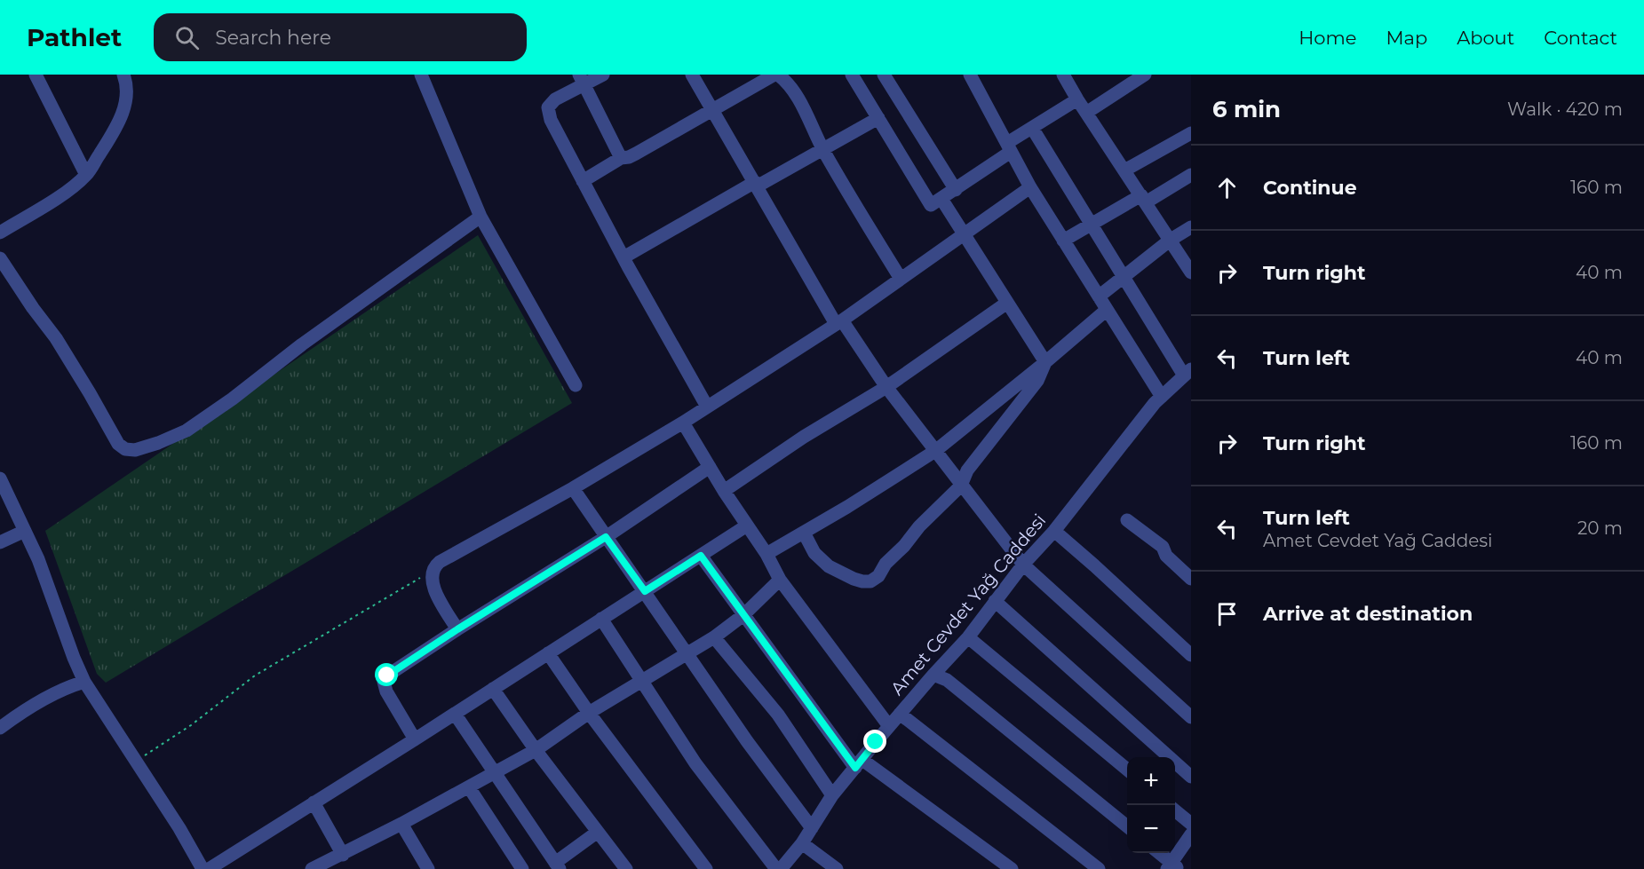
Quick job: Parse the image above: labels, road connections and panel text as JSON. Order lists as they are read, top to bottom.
{
  "streets": {
    "street": ["Amet Cevdet Yağ Caddesi"]
  },
  "page": {
    "header": "Pathlet",
    "search": "Search here",
    "nav": [
      "Home",
      "Map",
      "About",
      "Contact"
    ],
    "heading": ["6 min", "Walk · 420 m"],
    "list": [
      ["Continue", "160 m"],
      ["Turn right", "40 m"],
      ["Turn left", "40 m"],
      ["Turn right", "160 m"],
      ["Turn left", "Amet Cevdet Yağ Caddesi", "20 m"],
      "Arrive at destination"
    ],
    "map_buttons": ["+", "−"]
  }
}
